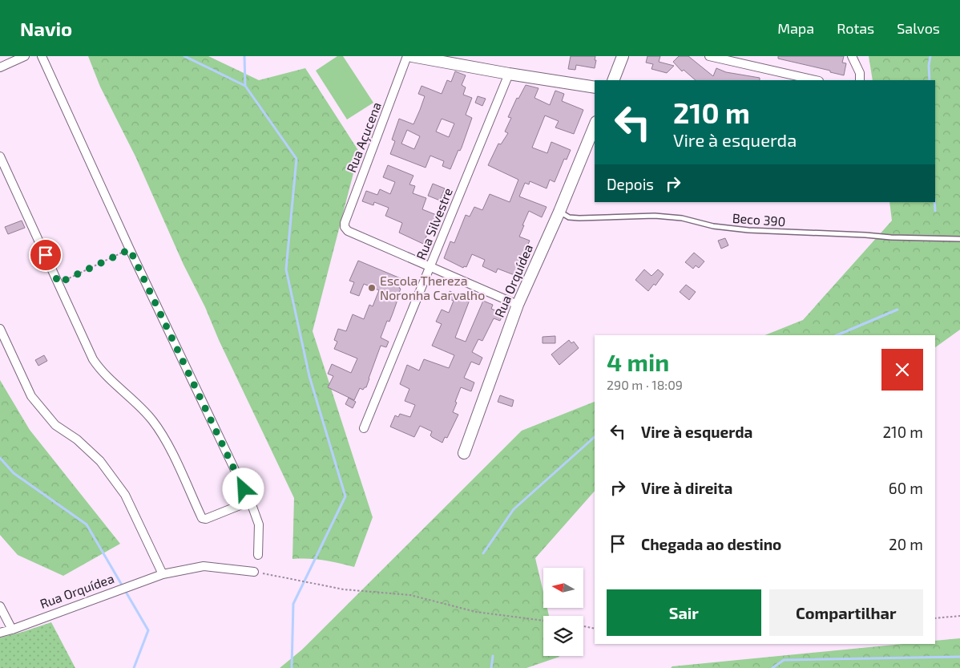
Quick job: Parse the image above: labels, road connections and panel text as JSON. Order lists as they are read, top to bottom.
{
  "streets": {
    "street": ["Rua Açucena", "Rua Silvestre", "Rua Orquídea"],
    "lane": ["Beco 390"]
  },
  "crossings": [
    ["Rua Açucena", "Rua Silvestre"],
    ["Beco 390", "Rua Orquídea"]
  ],
  "places": ["Escola Thereza Noronha Carvalho"],
  "north": "left",
  "page": {
    "header": "Navio",
    "nav": ["Mapa", "Rotas", "Salvos"],
    "turn": ["210 m", "Vire à esquerda"],
    "then": "Depois",
    "heading": ["4 min", "290 m · 18:09"],
    "list": [
      {
        "name": "Vire à esquerda",
        "value": "210 m"
      },
      {
        "name": "Vire à direita",
        "value": "60 m"
      },
      {
        "name": "Chegada ao destino",
        "value": "20 m"
      }
    ],
    "buttons": ["Sair", "Compartilhar"]
  }
}
